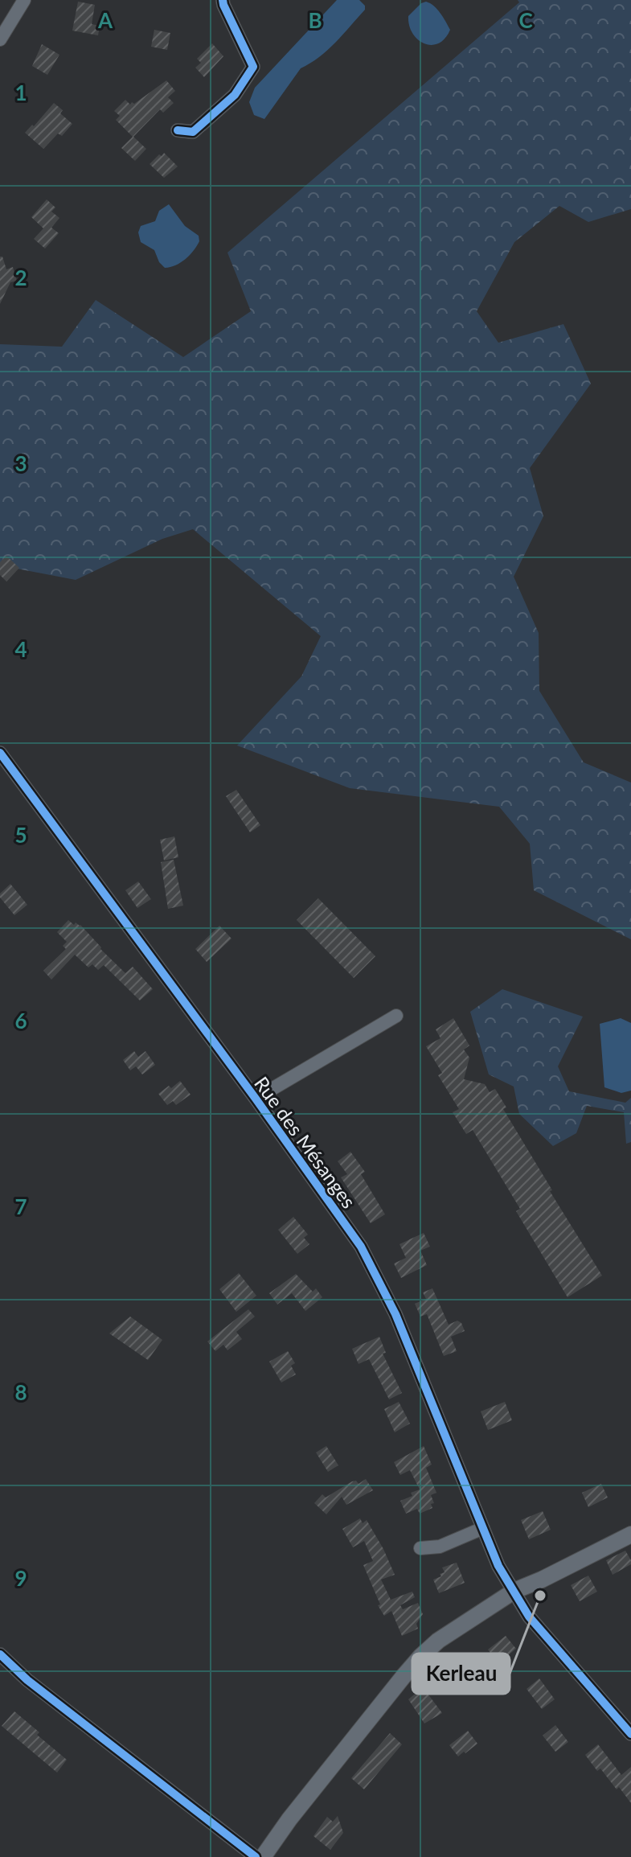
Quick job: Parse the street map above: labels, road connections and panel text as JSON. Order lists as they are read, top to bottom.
{
  "streets": {
    "street": ["Rue des Mésanges"]
  },
  "places": ["Kerleau"],
  "grid": {
    "columns": ["A", "B", "C"],
    "rows": [
      "1",
      "2",
      "3",
      "4",
      "5",
      "6",
      "7",
      "8",
      "9"
    ]
  }
}
